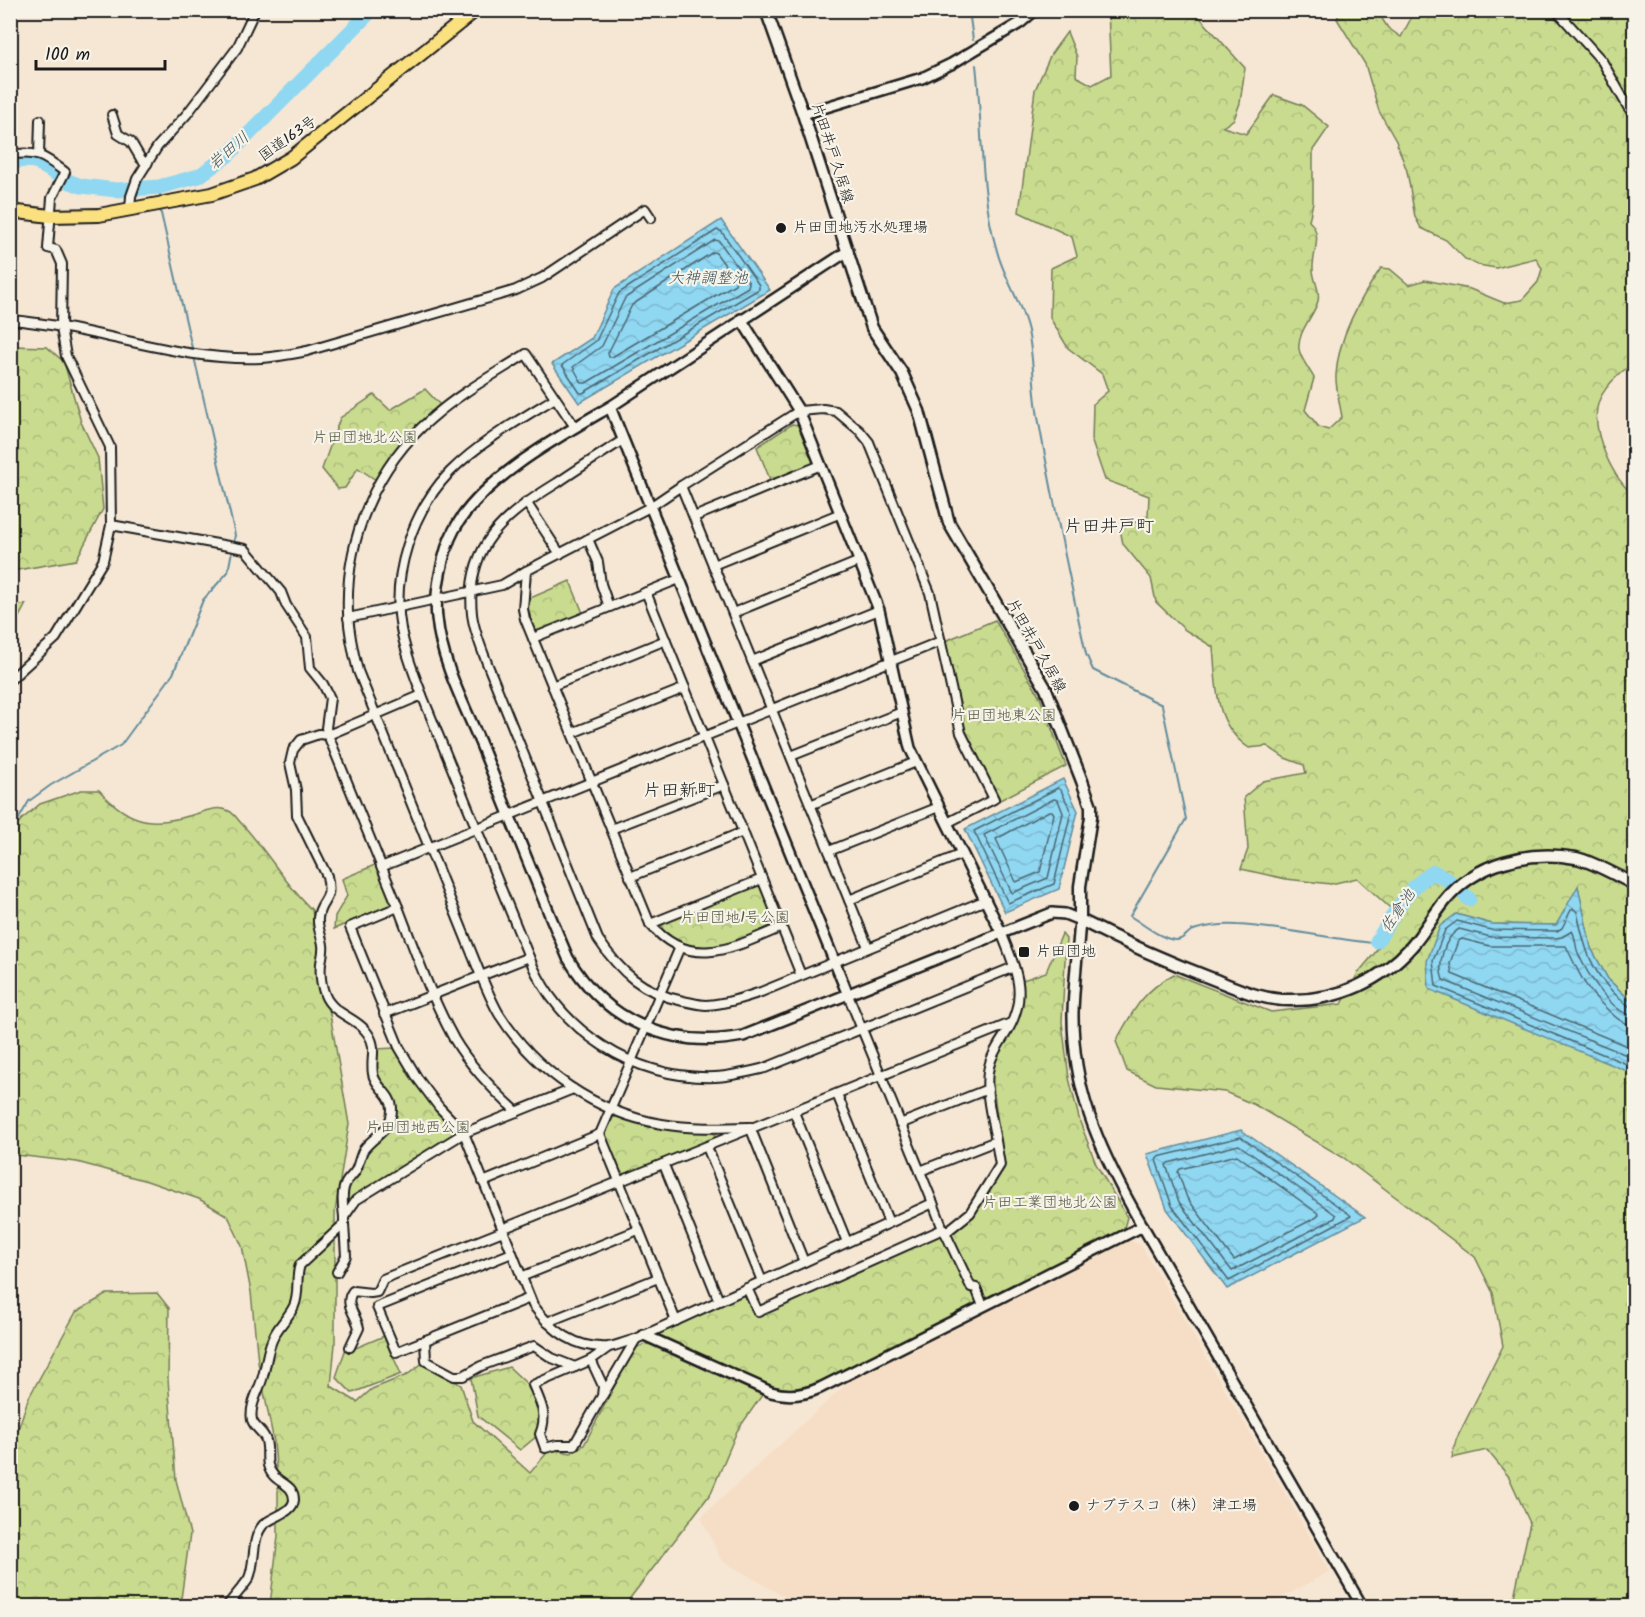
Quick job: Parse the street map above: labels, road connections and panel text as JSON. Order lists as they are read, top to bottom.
{
  "streets": {
    "highway": ["国道163号"],
    "main road": ["片田井戸久居線"]
  },
  "districts": ["片田井戸町", "片田新町"],
  "water": ["岩田川", "大神調整池", "佐倉池"],
  "parks": [
    "片田団地北公園",
    "片田団地東公園",
    "片田団地1号公園",
    "片田団地西公園",
    "片田工業団地北公園"
  ],
  "places": {
    "other": ["片田団地汚水処理場", "ナブテスコ（株） 津工場"],
    "transit": ["片田団地"]
  },
  "scale_bar": "100 m"
}
